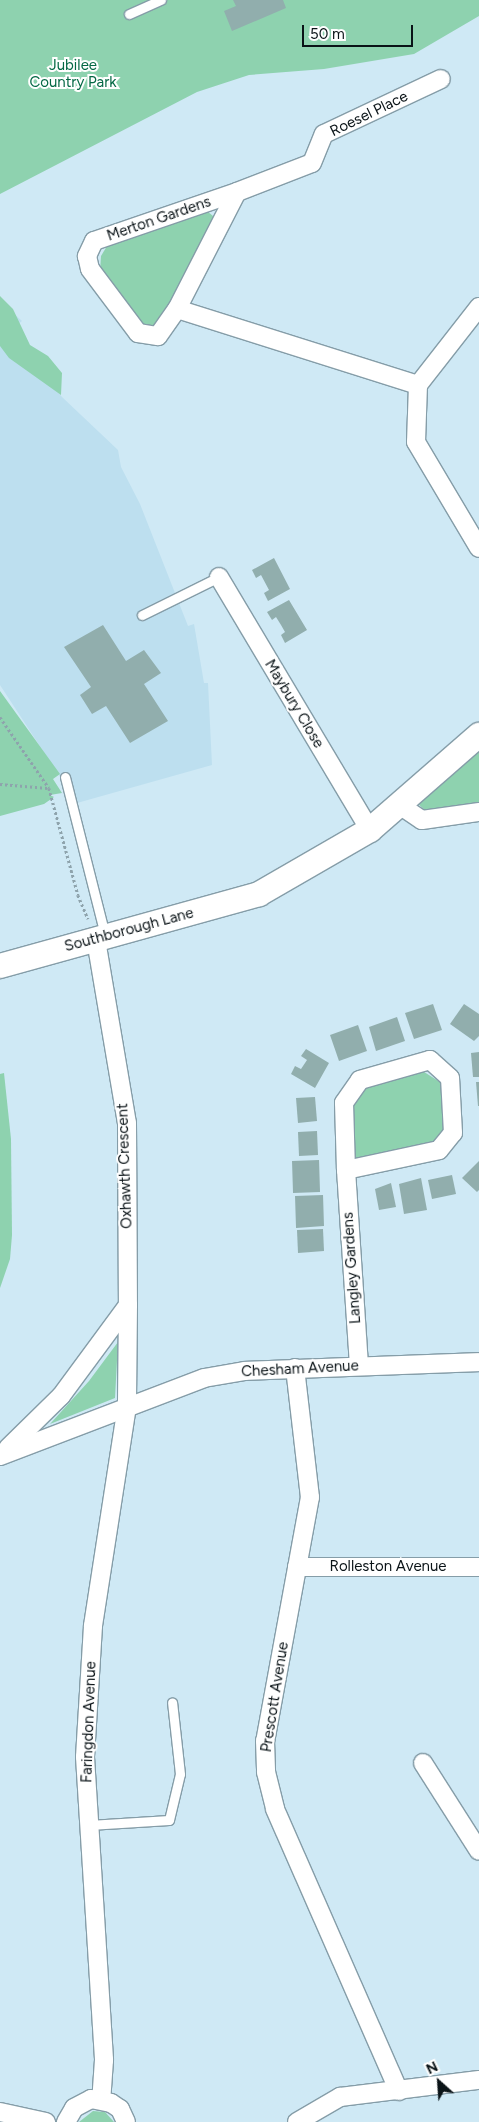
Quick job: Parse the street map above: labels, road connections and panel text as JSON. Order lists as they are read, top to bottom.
{
  "streets": {
    "street": [
      "Roesel Place",
      "Merton Gardens",
      "Maybury Close",
      "Southborough Lane",
      "Oxhawth Crescent",
      "Langley Gardens",
      "Chesham Avenue",
      "Rolleston Avenue",
      "Prescott Avenue",
      "Faringdon Avenue"
    ]
  },
  "crossings": [
    ["Roesel Place", "Merton Gardens"],
    ["Maybury Close", "Southborough Lane"],
    ["Southborough Lane", "Oxhawth Crescent"],
    ["Oxhawth Crescent", "Chesham Avenue"],
    ["Oxhawth Crescent", "Faringdon Avenue"],
    ["Langley Gardens", "Chesham Avenue"],
    ["Chesham Avenue", "Prescott Avenue"],
    ["Chesham Avenue", "Faringdon Avenue"],
    ["Rolleston Avenue", "Prescott Avenue"]
  ],
  "parks": ["Jubilee Country Park"],
  "scale_bar": "50 m",
  "north": "top left"
}
